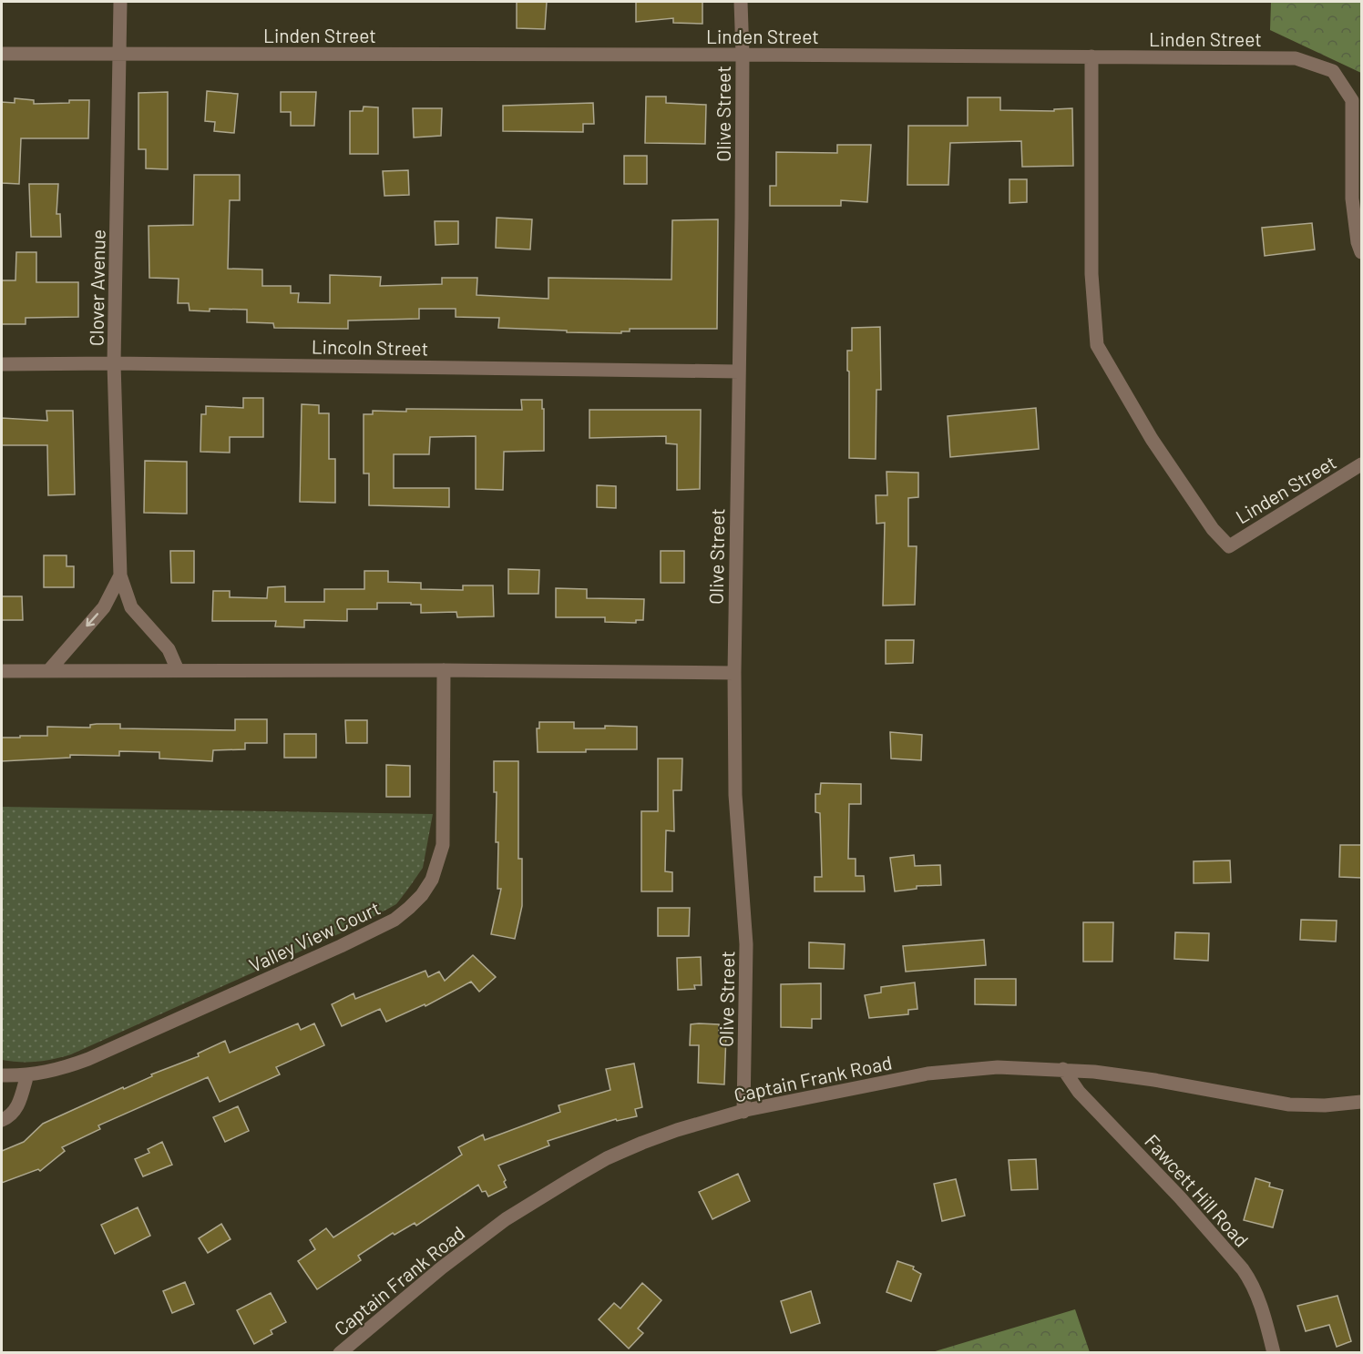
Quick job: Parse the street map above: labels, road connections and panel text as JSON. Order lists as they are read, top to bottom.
{
  "streets": {
    "street": [
      "Linden Street",
      "Olive Street",
      "Clover Avenue",
      "Lincoln Street",
      "Valley View Court",
      "Captain Frank Road",
      "Fawcett Hill Road"
    ]
  },
  "crossings": [
    ["Linden Street", "Olive Street"],
    ["Linden Street", "Clover Avenue"],
    ["Olive Street", "Lincoln Street"],
    ["Olive Street", "Captain Frank Road"],
    ["Clover Avenue", "Lincoln Street"],
    ["Captain Frank Road", "Fawcett Hill Road"]
  ]
}
